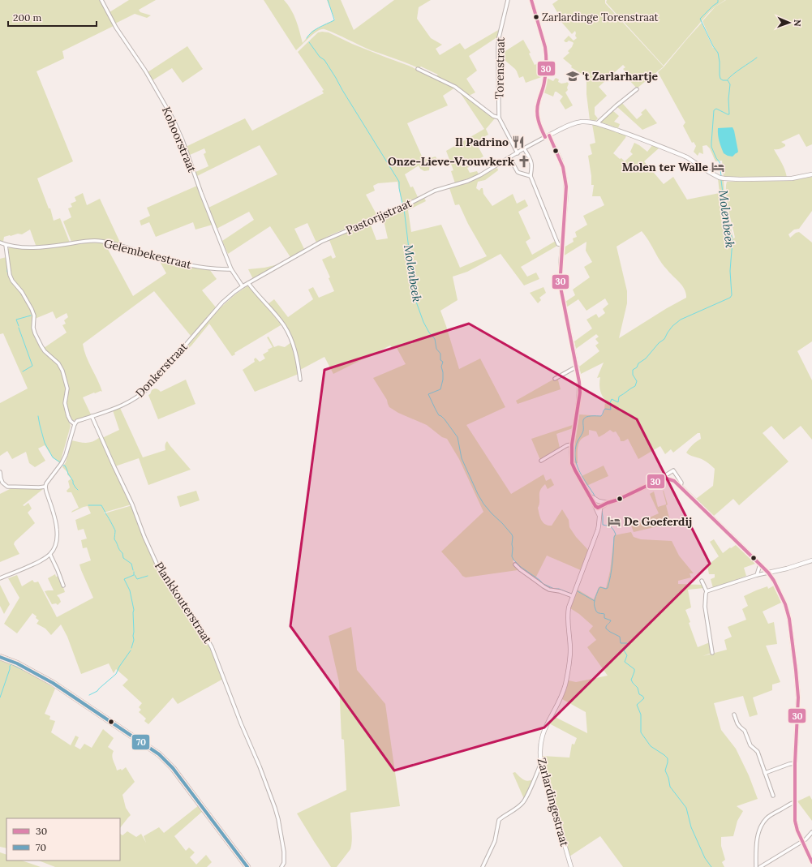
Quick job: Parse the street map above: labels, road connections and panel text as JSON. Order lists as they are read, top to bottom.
{
  "streets": {
    "street": [
      "Torenstraat",
      "Kohoorstraat",
      "Pastorijstraat",
      "Gelembekestraat",
      "Donkerstraat",
      "Plankkouterstraat",
      "Zarlardingestraat"
    ]
  },
  "crossings": [
    ["Torenstraat", "Pastorijstraat"],
    ["Kohoorstraat", "Pastorijstraat"],
    ["Kohoorstraat", "Gelembekestraat"],
    ["Kohoorstraat", "Donkerstraat"],
    ["Pastorijstraat", "Donkerstraat"],
    ["Donkerstraat", "Plankkouterstraat"]
  ],
  "water": ["Molenbeek"],
  "places": {
    "other": ["Zarlardinge Torenstraat"],
    "school or university": ["'t Zarlarhartje"],
    "restaurant": ["Il Padrino"],
    "church": ["Onze-Lieve-Vrouwkerk"],
    "hotel": ["Molen ter Walle", "De Goeferdij"]
  },
  "lines": ["transit line 30", "transit line 70"],
  "legend": ["30", "70"],
  "scale_bar": "200 m",
  "north": "right"
}
